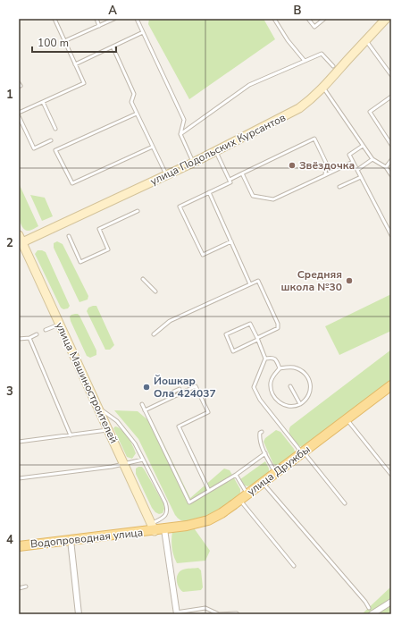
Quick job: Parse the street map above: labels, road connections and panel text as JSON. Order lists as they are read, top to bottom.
{
  "streets": {
    "main road": ["улица Дружбы", "Водопроводная улица"],
    "street": ["улица Подольских Курсантов", "улица Машиностроителей"]
  },
  "crossings": [
    ["улица Подольских Курсантов", "улица Машиностроителей"],
    ["улица Машиностроителей", "улица Дружбы"],
    ["улица Машиностроителей", "Водопроводная улица"],
    ["улица Дружбы", "Водопроводная улица"]
  ],
  "places": ["Звёздочка", "Средняя школа №30", "Йошкар Ола 424037"],
  "scale_bar": "100 m",
  "grid": {
    "columns": ["A", "B"],
    "rows": [
      "1",
      "2",
      "3",
      "4"
    ]
  }
}
